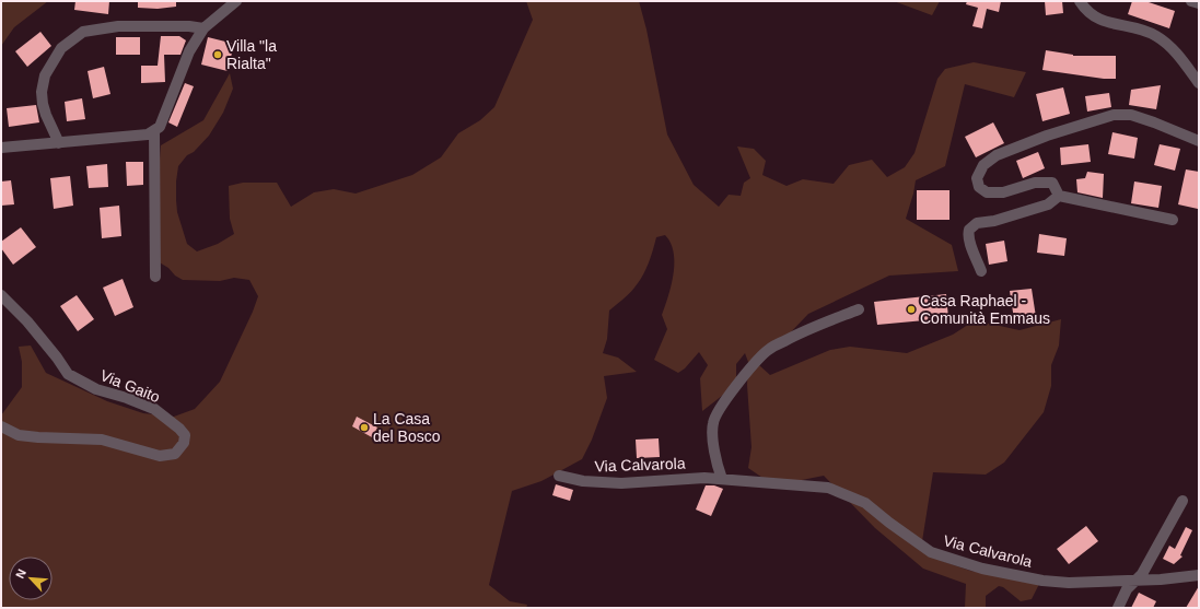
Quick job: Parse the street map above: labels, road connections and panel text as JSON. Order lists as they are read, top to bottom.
{
  "streets": {
    "street": ["Via Gaito", "Via Calvarola"]
  },
  "places": ["Villa \"la Rialta\"", "Casa Raphael - Comunità Emmaus", "La Casa del Bosco"],
  "north": "top left"
}
